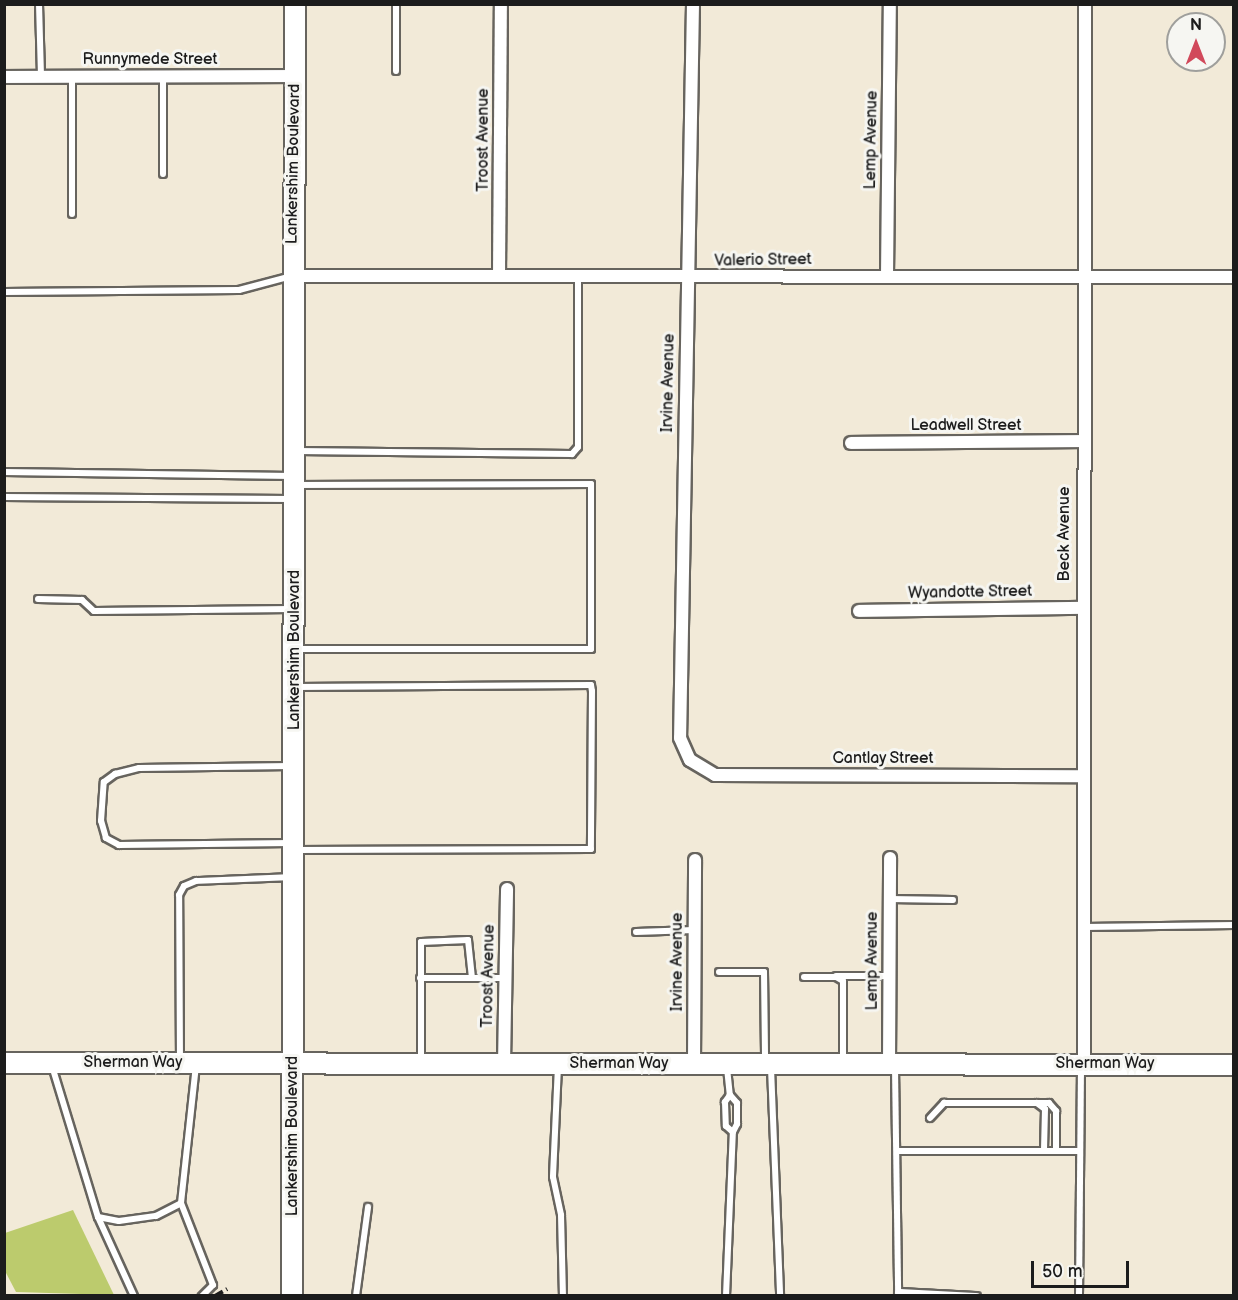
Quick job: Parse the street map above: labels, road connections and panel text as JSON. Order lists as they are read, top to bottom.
{
  "streets": {
    "main road": ["Lankershim Boulevard", "Sherman Way"],
    "street": [
      "Runnymede Street",
      "Troost Avenue",
      "Lemp Avenue",
      "Valerio Street",
      "Irvine Avenue",
      "Leadwell Street",
      "Beck Avenue",
      "Wyandotte Street",
      "Cantlay Street"
    ]
  },
  "crossings": [
    ["Runnymede Street", "Lankershim Boulevard"],
    ["Troost Avenue", "Valerio Street"],
    ["Troost Avenue", "Sherman Way"],
    ["Lemp Avenue", "Valerio Street"],
    ["Lemp Avenue", "Sherman Way"],
    ["Lankershim Boulevard", "Valerio Street"],
    ["Lankershim Boulevard", "Sherman Way"],
    ["Valerio Street", "Irvine Avenue"],
    ["Valerio Street", "Beck Avenue"],
    ["Irvine Avenue", "Cantlay Street"],
    ["Irvine Avenue", "Sherman Way"],
    ["Leadwell Street", "Beck Avenue"],
    ["Beck Avenue", "Wyandotte Street"],
    ["Beck Avenue", "Cantlay Street"],
    ["Beck Avenue", "Sherman Way"]
  ],
  "scale_bar": "50 m",
  "north": "top"
}
